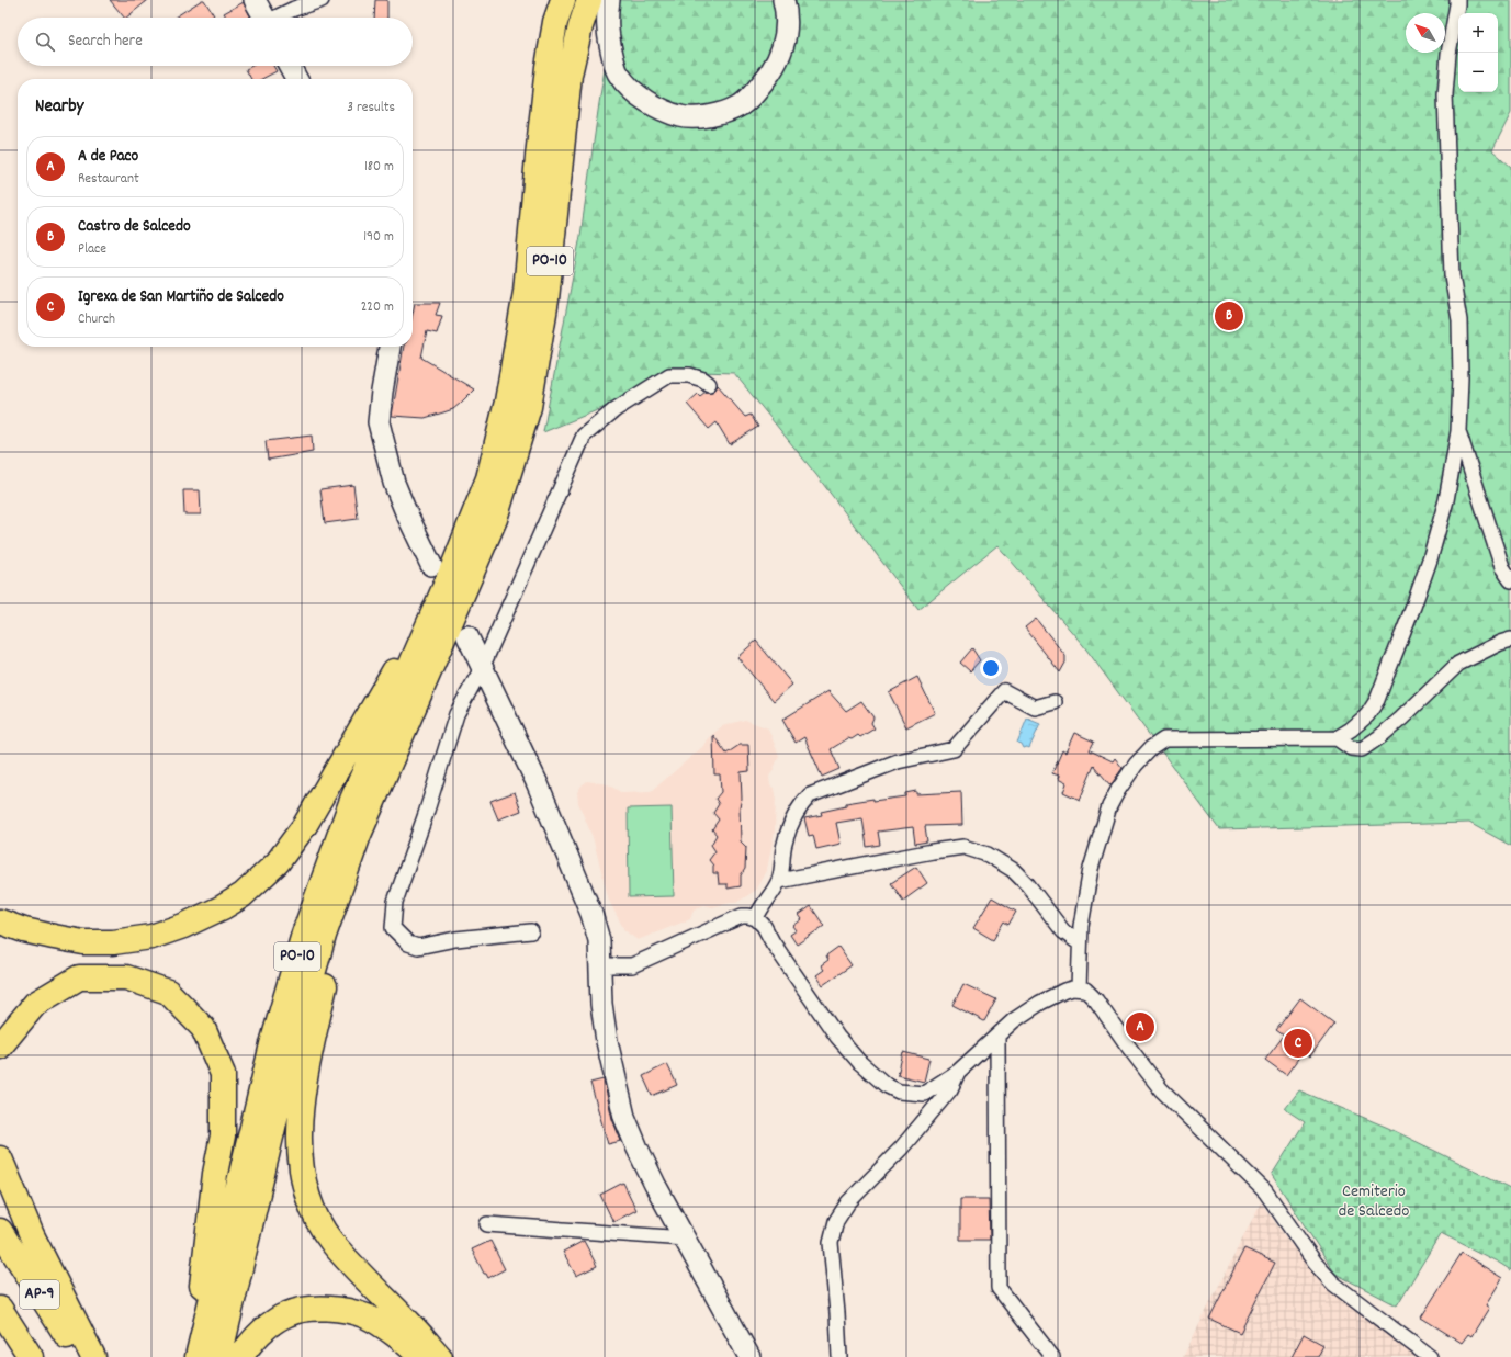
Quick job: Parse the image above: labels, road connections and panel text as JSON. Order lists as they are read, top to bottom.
{
  "streets": {
    "highway": ["PO-10", "AP-9"]
  },
  "parks": ["Cemiterio de Salcedo"],
  "north": "top left",
  "page": {
    "map_buttons": ["+", "−"],
    "search": "Search here",
    "heading": ["Nearby", "3 results"],
    "list": [
      {
        "mark": "A",
        "name": "A de Paco",
        "note": "Restaurant",
        "value": "180 m"
      },
      {
        "mark": "B",
        "name": "Castro de Salcedo",
        "note": "Place",
        "value": "190 m"
      },
      {
        "mark": "C",
        "name": "Igrexa de San Martiño de Salcedo",
        "note": "Church",
        "value": "220 m"
      }
    ],
    "pins": ["B", "A", "C"]
  }
}
